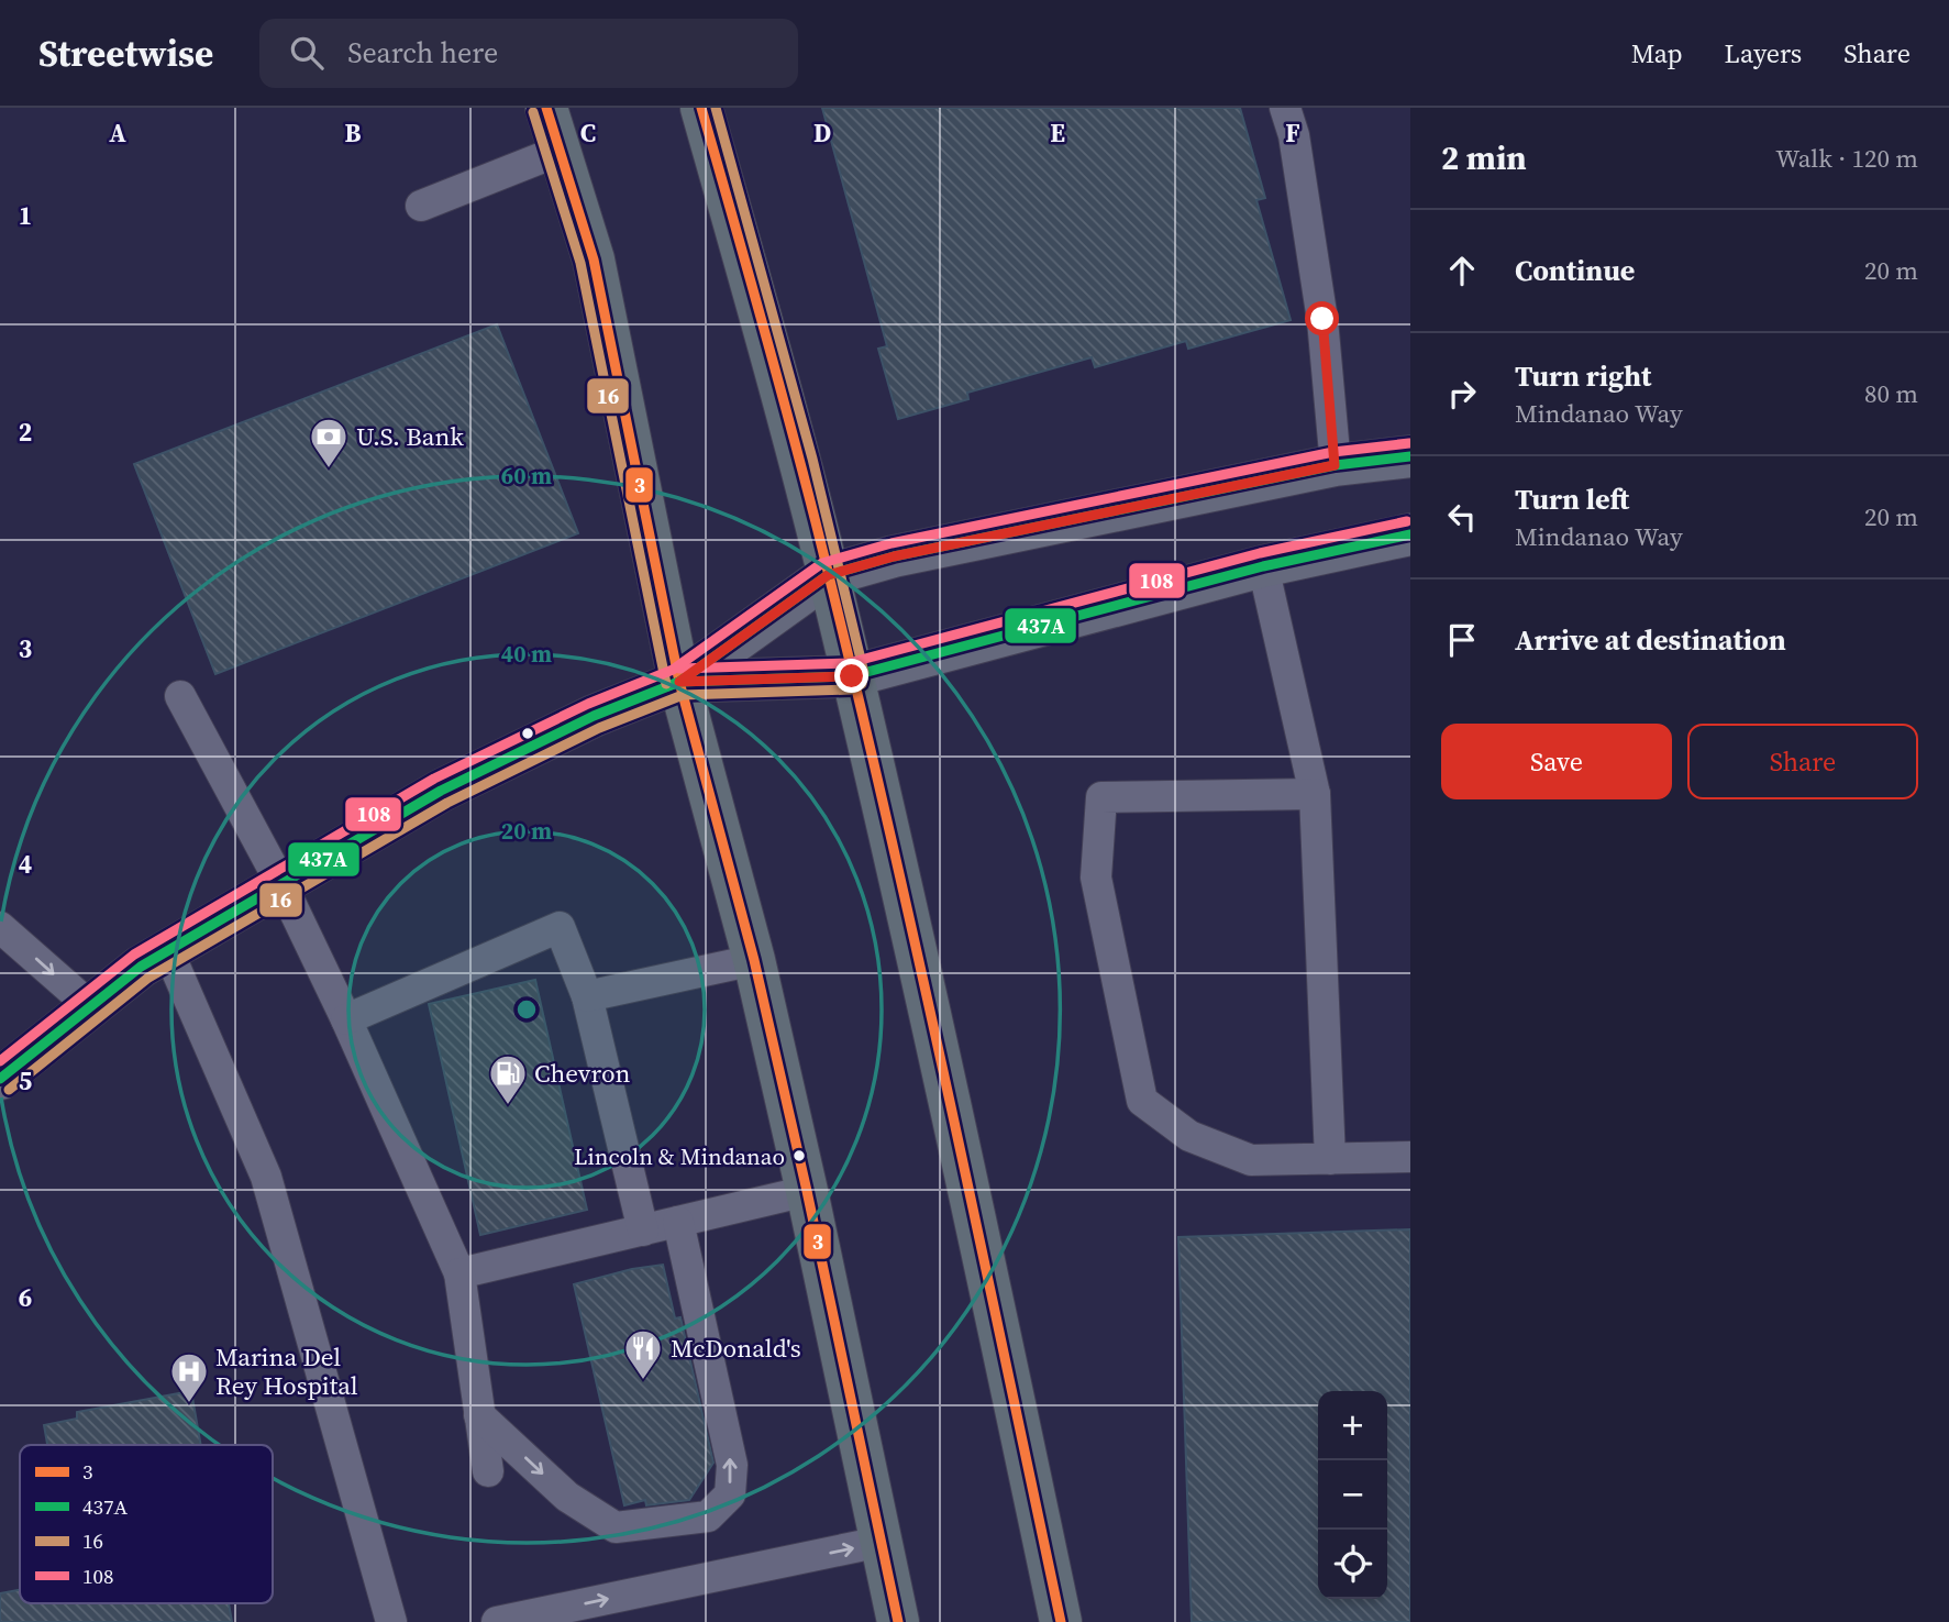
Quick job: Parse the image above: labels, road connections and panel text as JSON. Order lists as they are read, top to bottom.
{
  "places": {
    "bank": ["U.S. Bank"],
    "fuel station": ["Chevron"],
    "other": ["Lincoln & Mindanao"],
    "restaurant": ["McDonald's"],
    "hospital": ["Marina Del Rey Hospital"]
  },
  "lines": [
    "transit line 3",
    "transit line 16",
    "transit line 108",
    "transit line 437A"
  ],
  "legend": [
    "3",
    "437A",
    "16",
    "108"
  ],
  "page": {
    "header": "Streetwise",
    "search": "Search here",
    "nav": ["Map", "Layers", "Share"],
    "heading": ["2 min", "Walk · 120 m"],
    "list": [
      ["Continue", "20 m"],
      ["Turn right", "Mindanao Way", "80 m"],
      ["Turn left", "Mindanao Way", "20 m"],
      "Arrive at destination"
    ],
    "buttons": ["Save", "Share"],
    "map_buttons": ["+", "−"]
  },
  "grid": {
    "columns": [
      "A",
      "B",
      "C",
      "D",
      "E",
      "F"
    ],
    "rows": [
      "1",
      "2",
      "3",
      "4",
      "5",
      "6"
    ]
  },
  "rings": ["60 m", "40 m", "20 m"]
}
